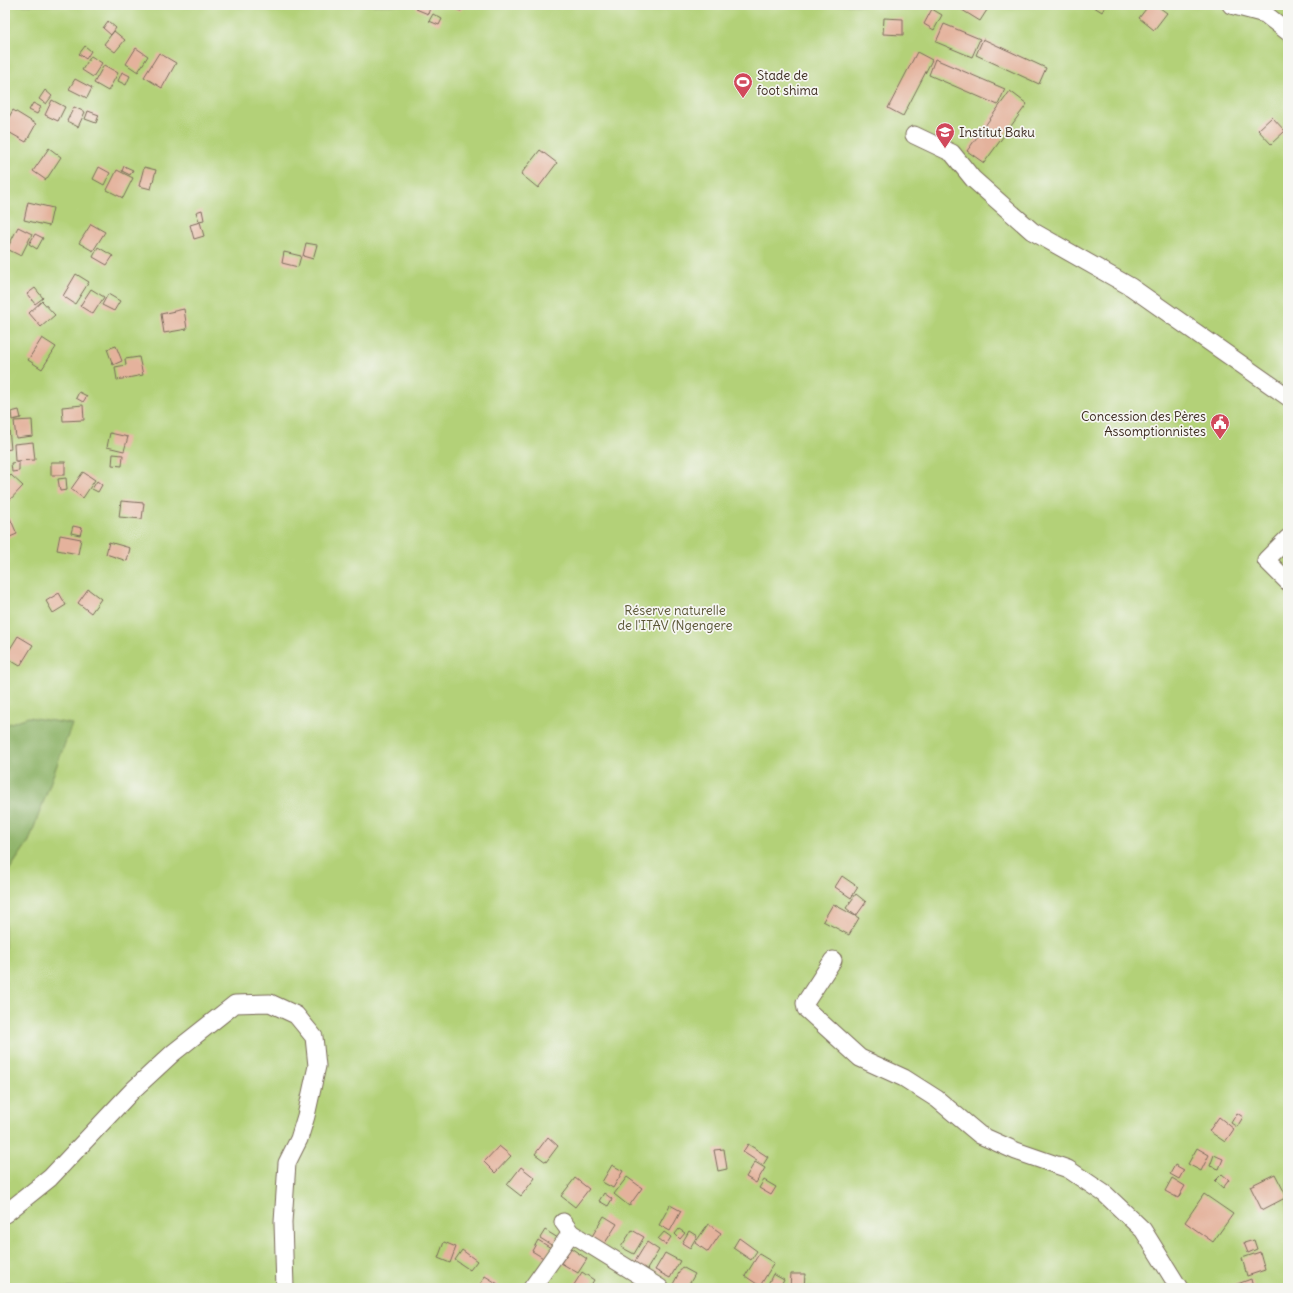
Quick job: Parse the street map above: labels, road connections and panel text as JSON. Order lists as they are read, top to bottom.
{
  "parks": ["Réserve naturelle de l'ITAV (Ngengere"],
  "places": {
    "sports": ["Stade de foot shima"],
    "school or university": ["Institut Baku"],
    "public building": ["Concession des Pères Assomptionnistes"]
  }
}
